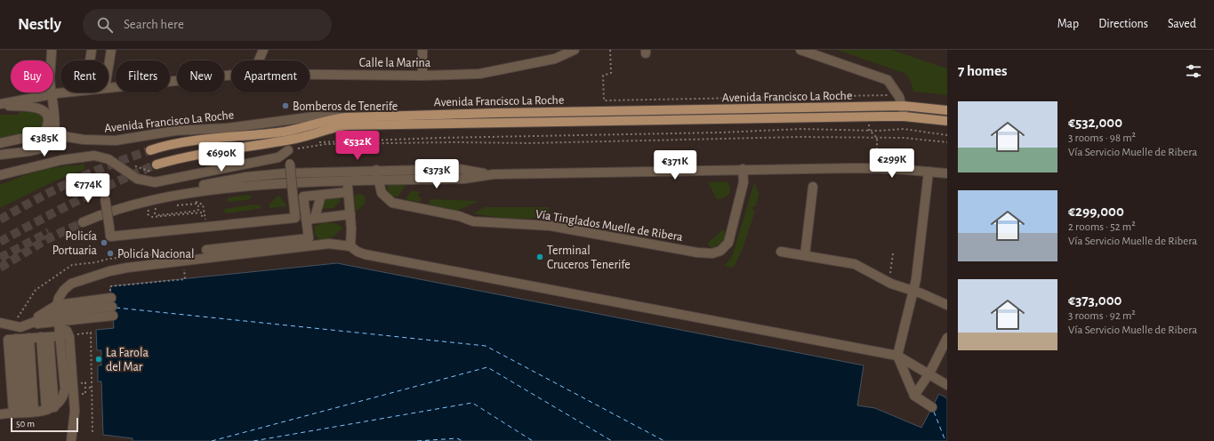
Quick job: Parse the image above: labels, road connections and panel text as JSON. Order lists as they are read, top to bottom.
{
  "streets": {
    "main road": ["Avenida Francisco La Roche"],
    "street": ["Calle la Marina", "Vía Tinglados Muelle de Ribera"]
  },
  "places": [
    "Bomberos de Tenerife",
    "Policía Portuaria",
    "Policía Nacional",
    "Terminal Cruceros Tenerife",
    "La Farola del Mar"
  ],
  "scale_bar": "50 m",
  "page": {
    "header": "Nestly",
    "search": "Search here",
    "nav": ["Map", "Directions", "Saved"],
    "heading": "7 homes",
    "chip": [
      "Buy",
      "Rent",
      "Filters",
      "New",
      "Apartment"
    ],
    "list": [
      {
        "name": "€532,000",
        "note": "3 rooms · 98 m² · Vía Servicio Muelle de Ribera"
      },
      {
        "name": "€299,000",
        "note": "2 rooms · 52 m² · Vía Servicio Muelle de Ribera"
      },
      {
        "name": "€373,000",
        "note": "3 rooms · 92 m² · Vía Servicio Muelle de Ribera"
      }
    ],
    "price": [
      "€385K",
      "€532K",
      "€690K",
      "€299K",
      "€371K",
      "€373K",
      "€774K"
    ],
    "scale": "50 m"
  }
}
